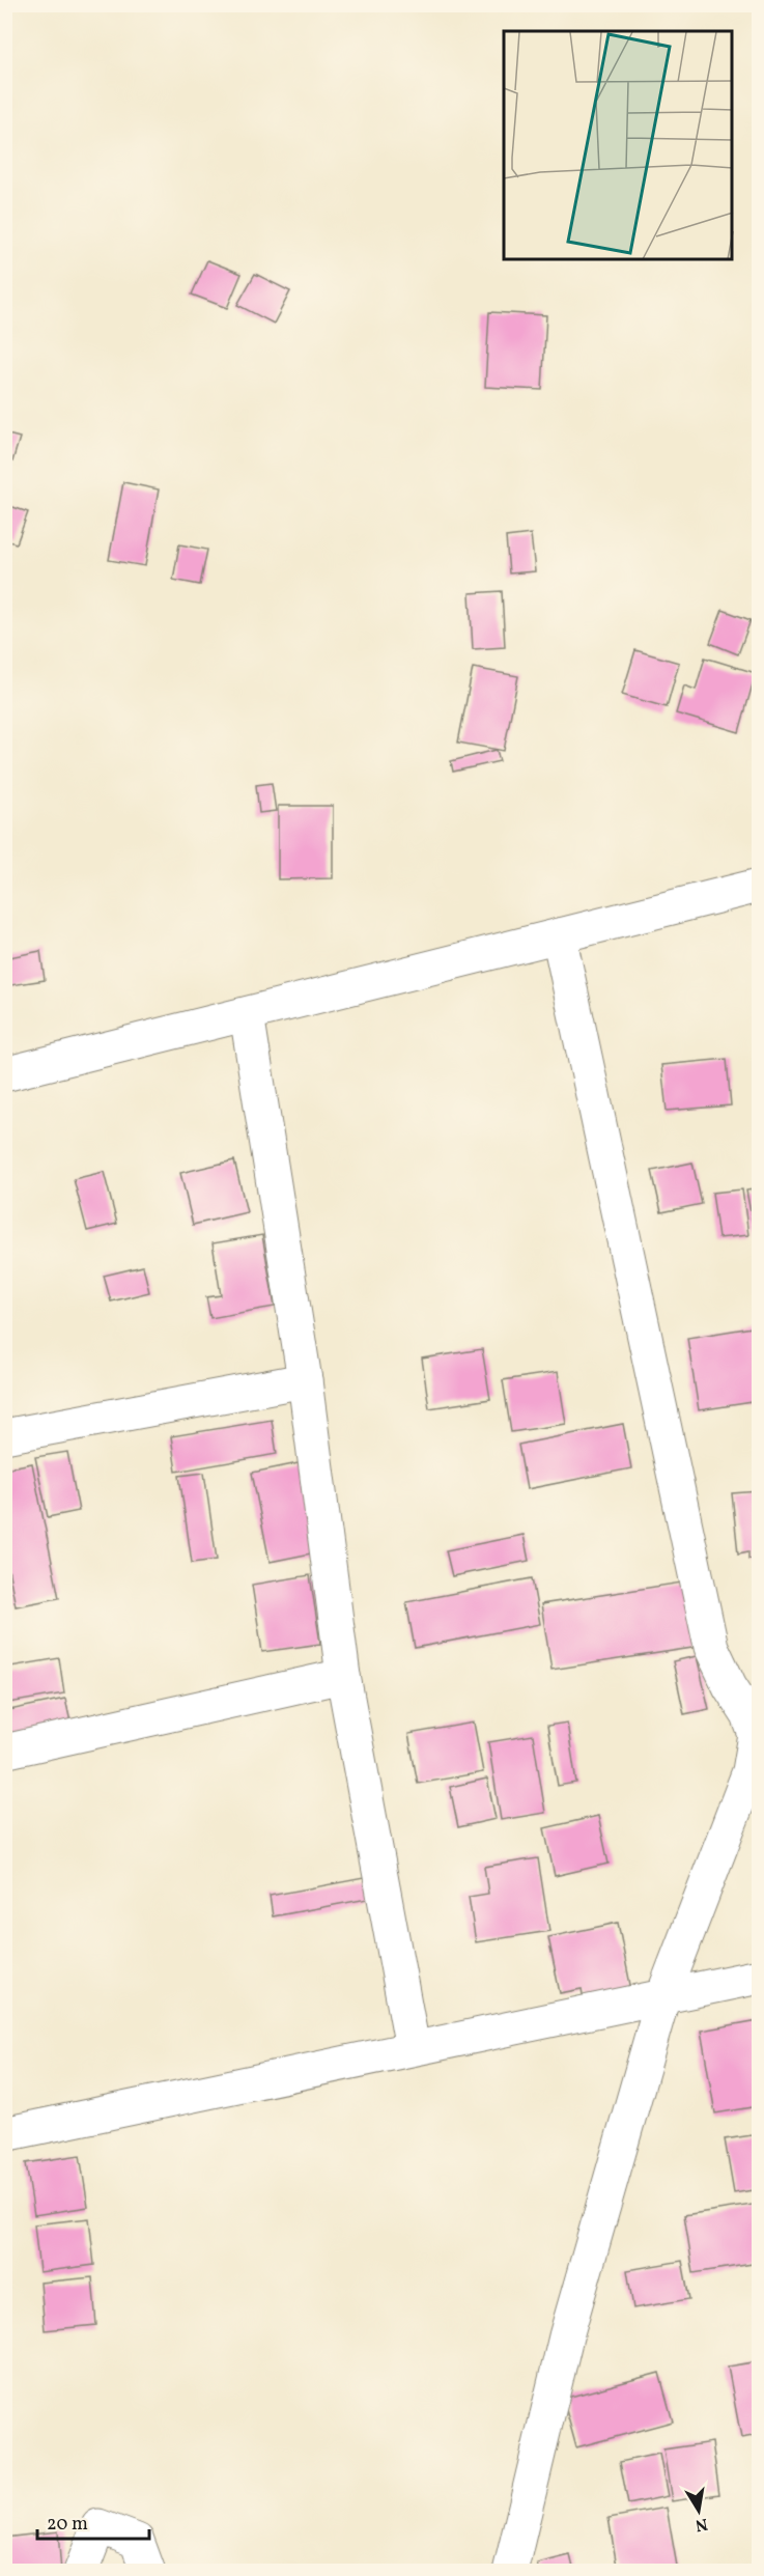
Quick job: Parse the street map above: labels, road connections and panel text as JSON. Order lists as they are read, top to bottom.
{
  "scale_bar": "20 m",
  "north": "bottom"
}
